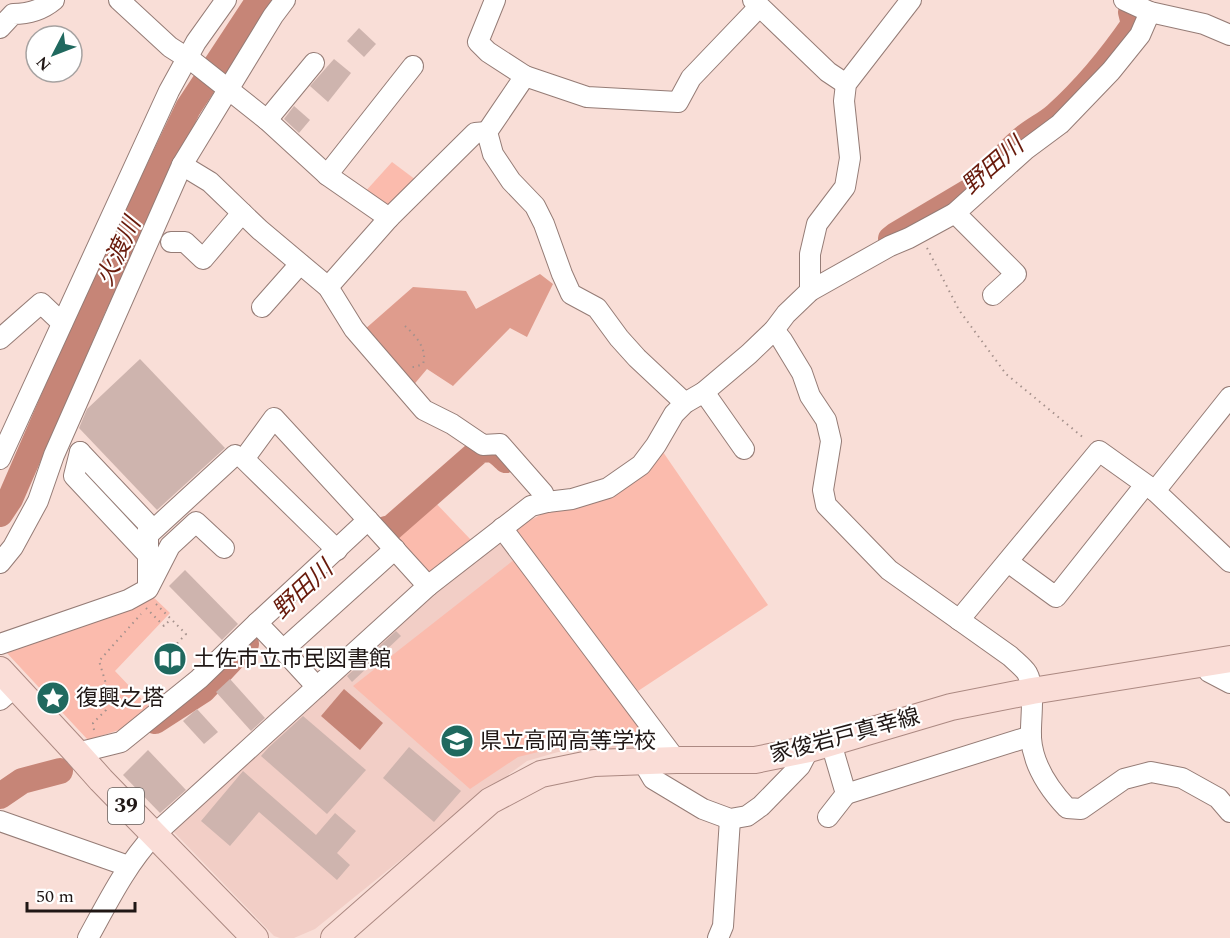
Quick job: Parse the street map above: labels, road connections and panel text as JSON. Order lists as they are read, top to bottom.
{
  "streets": {
    "main road": ["家俊岩戸真幸線", "39"]
  },
  "water": ["野田川", "火渡川"],
  "places": {
    "library": ["土佐市立市民図書館"],
    "place": ["復興之塔"],
    "school or university": ["県立高岡高等学校"]
  },
  "scale_bar": "50 m",
  "north": "bottom left"
}
